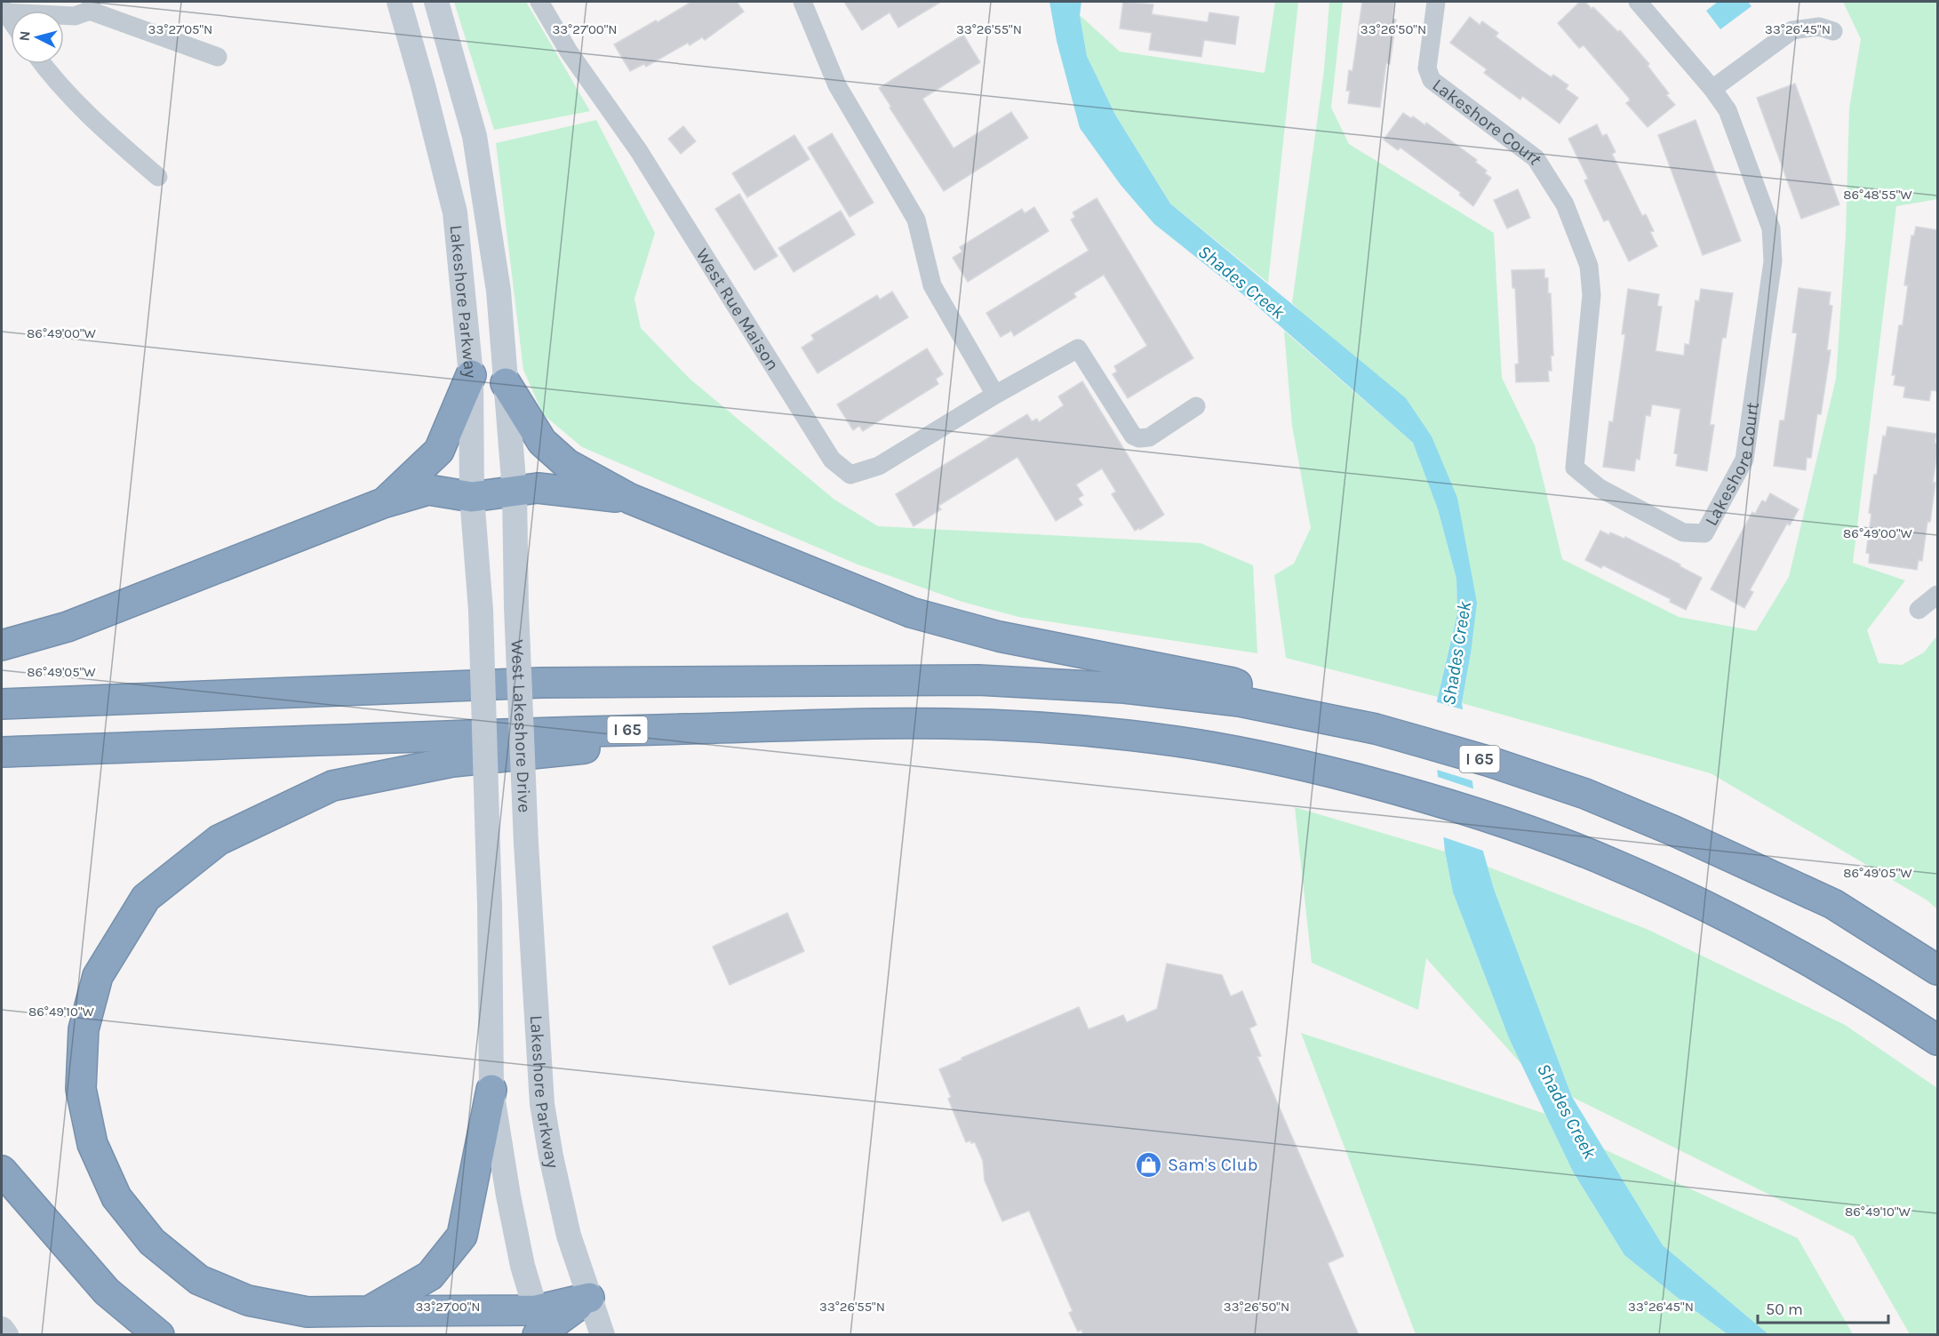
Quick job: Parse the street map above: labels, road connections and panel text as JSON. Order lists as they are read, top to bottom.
{
  "streets": {
    "highway": ["I 65"],
    "main road": ["Lakeshore Parkway", "West Lakeshore Drive"],
    "street": ["Lakeshore Court", "West Rue Maison"]
  },
  "crossings": [
    ["Lakeshore Parkway", "West Lakeshore Drive"]
  ],
  "water": ["Shades Creek"],
  "places": {
    "shop": ["Sam's Club"]
  },
  "scale_bar": "50 m",
  "north": "left",
  "coordinates": [
    "33°27'05\"N",
    "33°27'00\"N",
    "33°26'55\"N",
    "33°26'50\"N",
    "33°26'45\"N",
    "86°48'55\"W",
    "86°49'00\"W",
    "86°49'05\"W",
    "86°49'10\"W"
  ]
}
